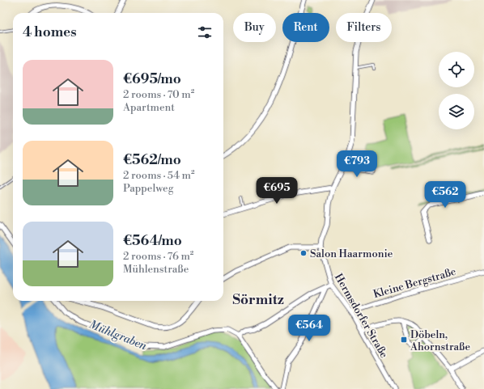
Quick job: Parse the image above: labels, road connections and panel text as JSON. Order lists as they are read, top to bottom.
{
  "streets": {
    "street": ["Kleine Bergstraße", "Hermsdorfer Straße"]
  },
  "crossings": [
    ["Kleine Bergstraße", "Hermsdorfer Straße"]
  ],
  "districts": ["Sörmitz"],
  "water": ["Mühlgraben"],
  "places": {
    "other": ["Salon Haarmonie"],
    "transit": ["Döbeln, Ahornstraße"]
  },
  "page": {
    "chip": ["Buy", "Rent", "Filters"],
    "heading": "4 homes",
    "list": [
      {
        "name": "€695/mo",
        "note": "2 rooms · 70 m² · Apartment"
      },
      {
        "name": "€562/mo",
        "note": "2 rooms · 54 m² · Pappelweg"
      },
      {
        "name": "€564/mo",
        "note": "2 rooms · 76 m² · Mühlenstraße"
      }
    ],
    "price": [
      "€793",
      "€695",
      "€562",
      "€564"
    ]
  }
}
